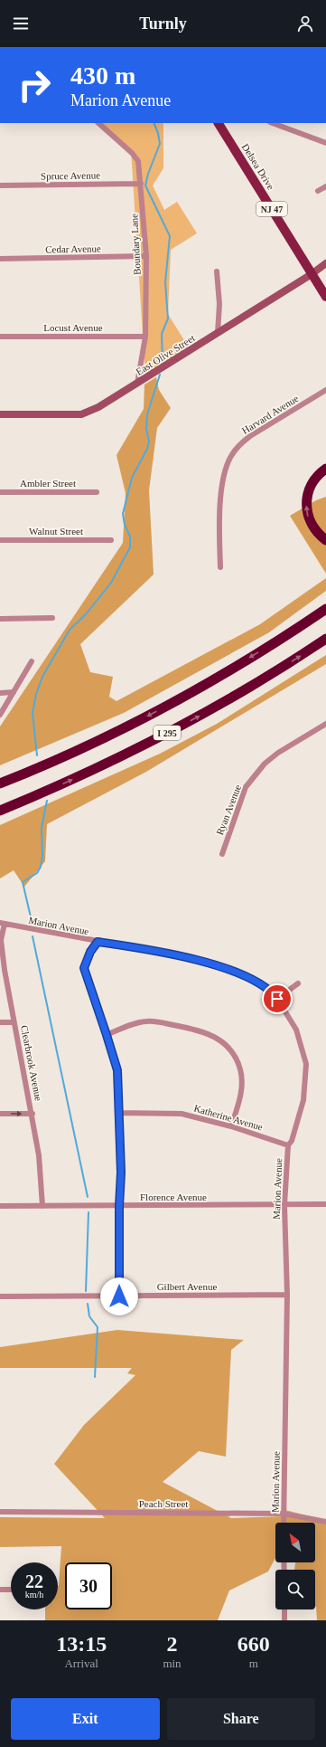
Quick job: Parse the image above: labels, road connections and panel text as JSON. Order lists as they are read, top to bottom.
{
  "streets": {
    "highway": ["I 295"],
    "main road": ["Delsea Drive", "NJ 47"],
    "street": [
      "Spruce Avenue",
      "Boundary Lane",
      "Cedar Avenue",
      "Locust Avenue",
      "East Olive Street",
      "Harvard Avenue",
      "Ambler Street",
      "Walnut Street",
      "Ryan Avenue",
      "Marion Avenue",
      "Clearbrook Avenue",
      "Katherine Avenue",
      "Florence Avenue",
      "Gilbert Avenue",
      "Peach Street"
    ]
  },
  "crossings": [
    ["Delsea Drive", "East Olive Street"],
    ["Spruce Avenue", "Boundary Lane"],
    ["Boundary Lane", "Cedar Avenue"],
    ["Boundary Lane", "Locust Avenue"],
    ["Boundary Lane", "East Olive Street"],
    ["Marion Avenue", "Clearbrook Avenue"],
    ["Marion Avenue", "Katherine Avenue"],
    ["Marion Avenue", "Florence Avenue"],
    ["Marion Avenue", "Gilbert Avenue"],
    ["Marion Avenue", "Peach Street"],
    ["Clearbrook Avenue", "Florence Avenue"]
  ],
  "north": "top left",
  "page": {
    "header": "Turnly",
    "turn": ["430 m", "Marion Avenue"],
    "speed": "22 km/h",
    "limit": "30",
    "eta": [
      "13:15",
      "Arrival",
      "2",
      "min",
      "660",
      "m"
    ],
    "buttons": ["Exit", "Share"]
  }
}
